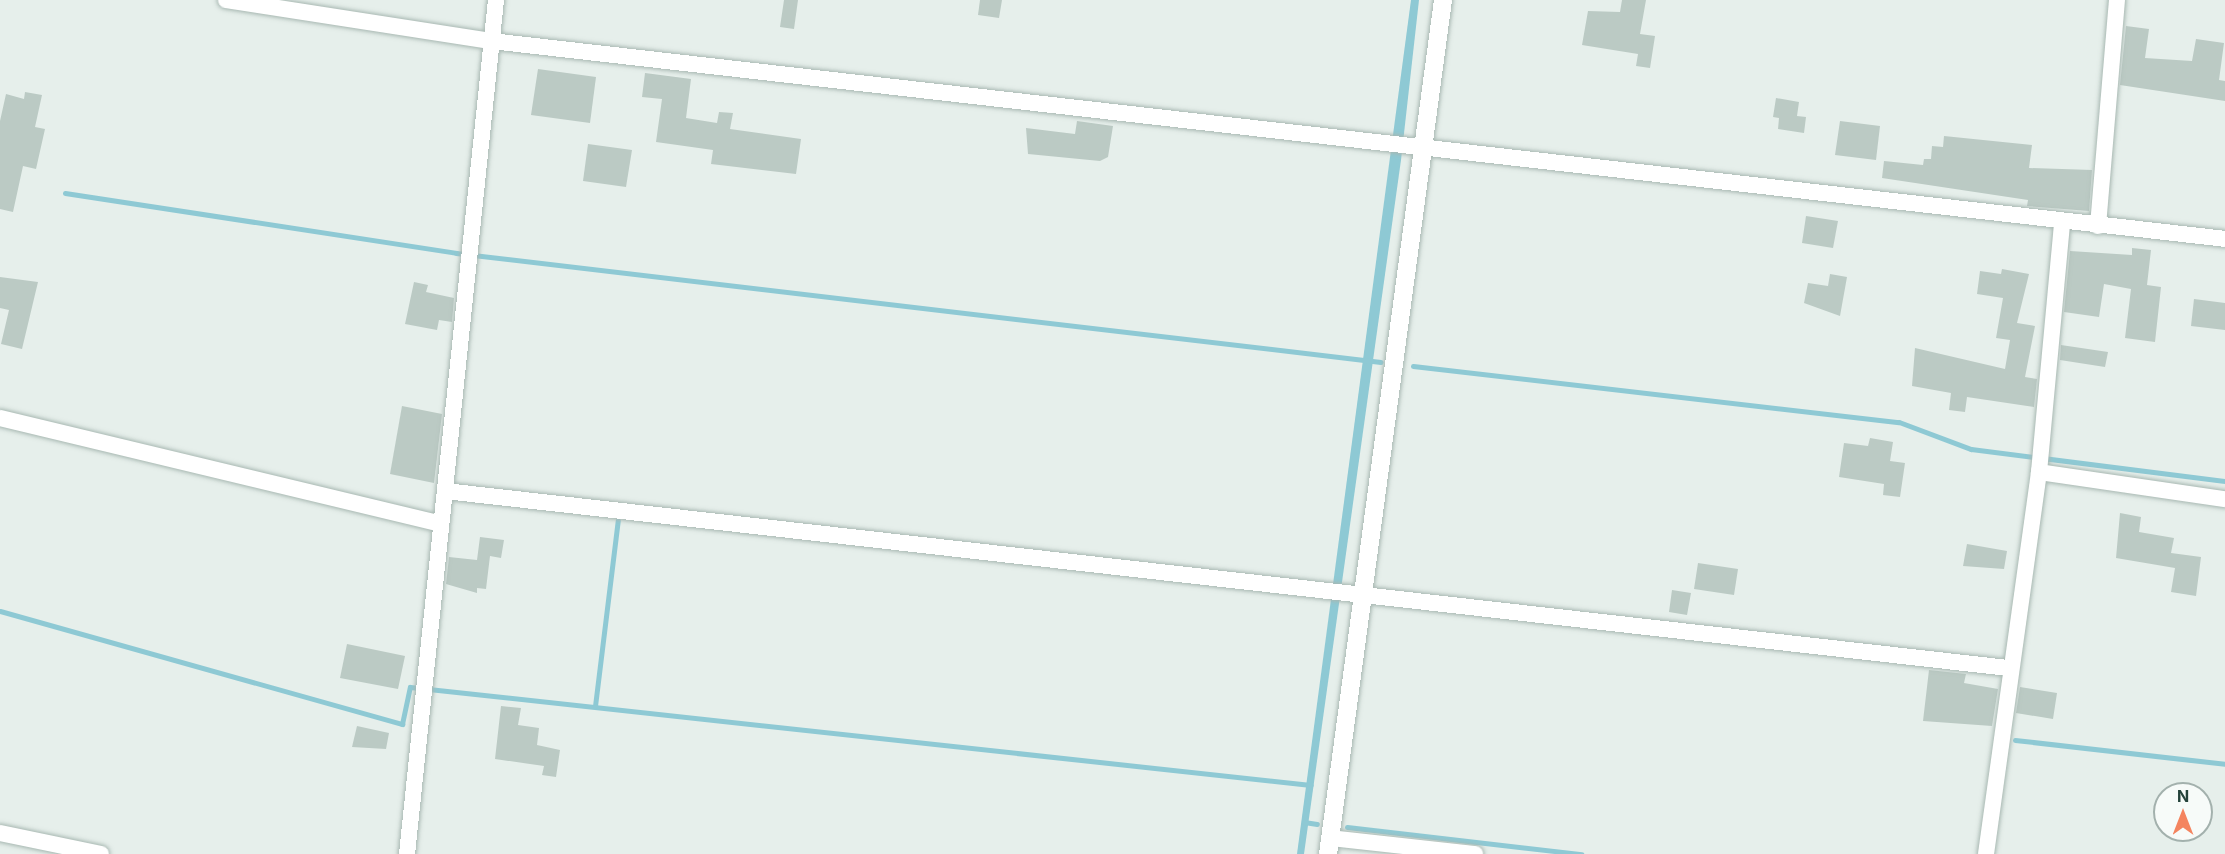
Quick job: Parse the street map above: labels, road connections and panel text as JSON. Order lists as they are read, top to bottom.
{
  "north": "top"
}
